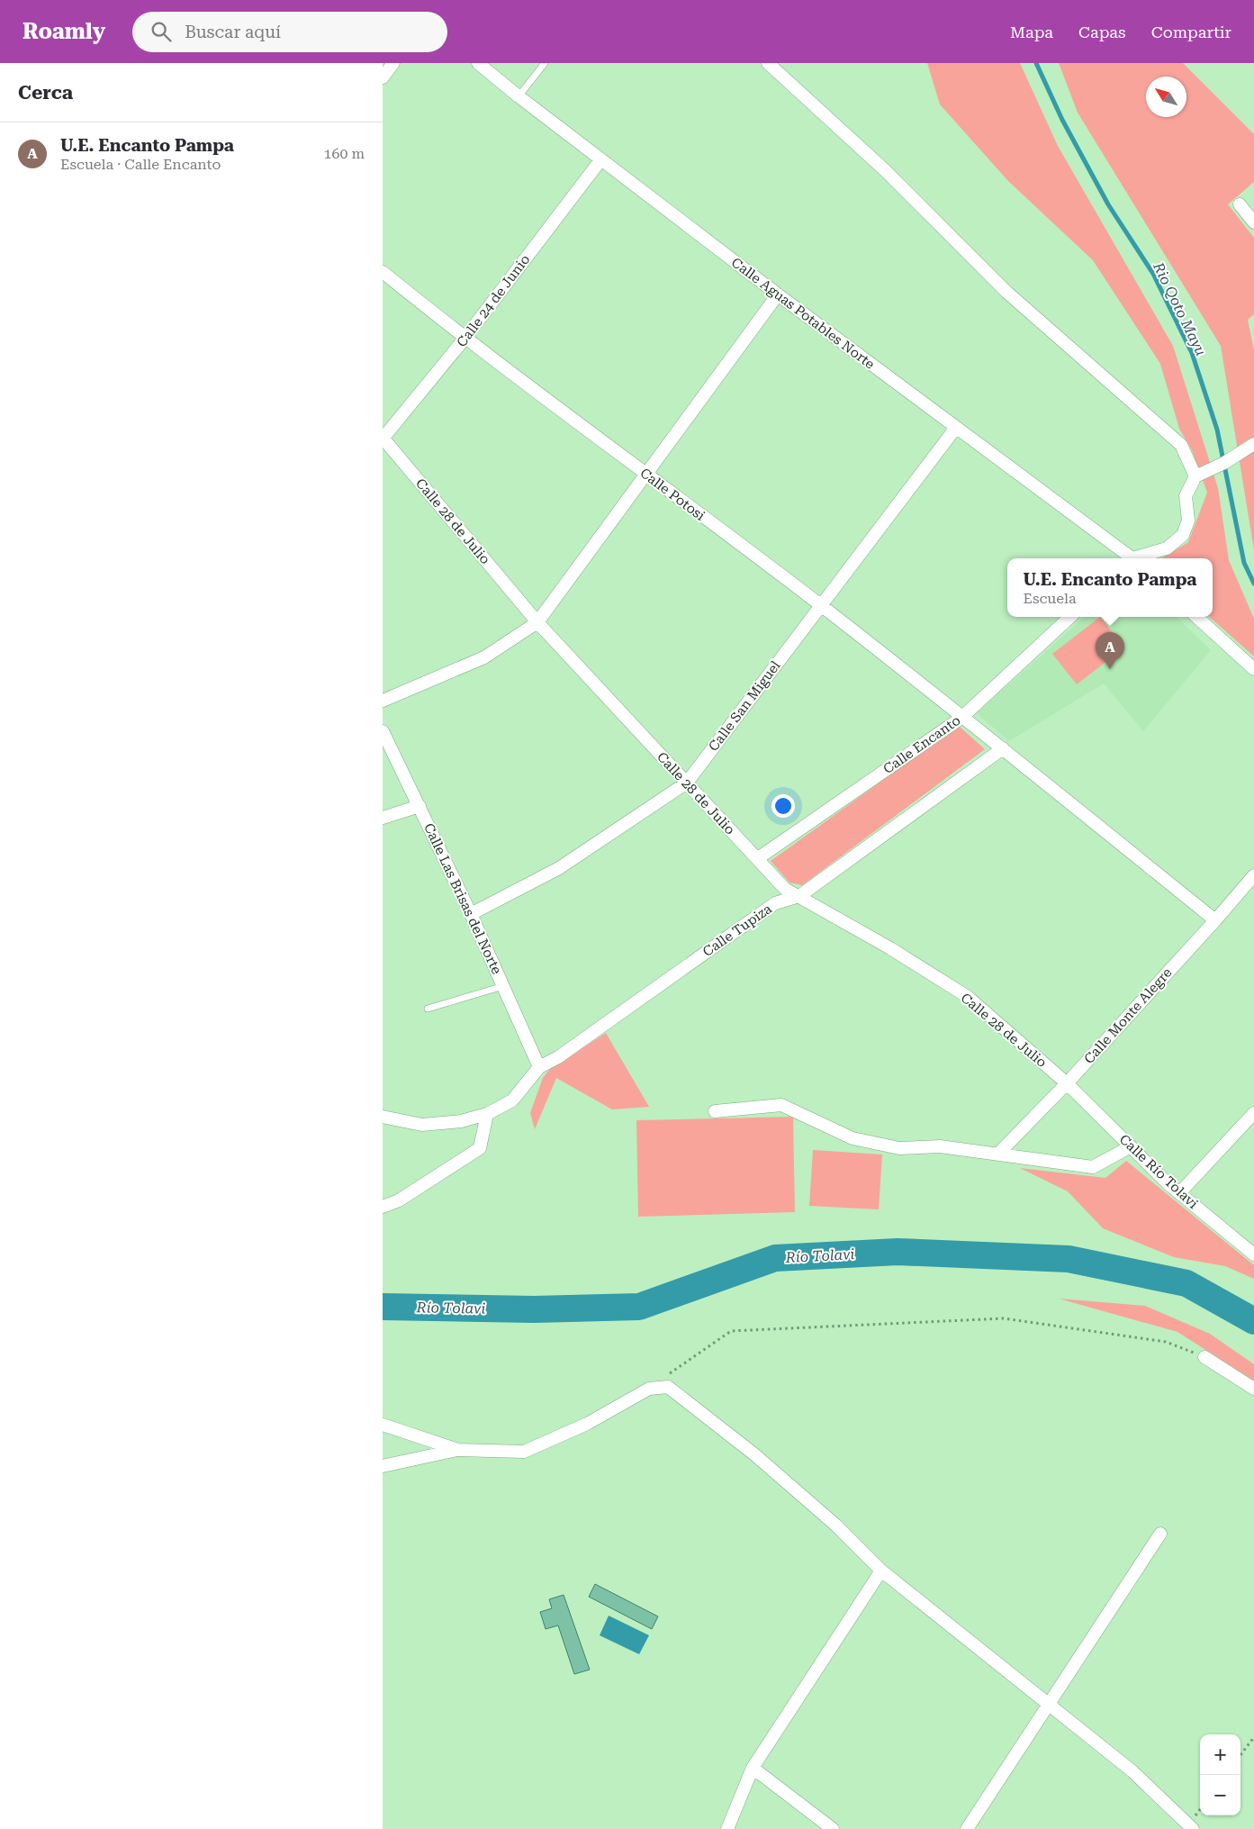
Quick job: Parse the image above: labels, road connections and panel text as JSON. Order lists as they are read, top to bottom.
{
  "streets": {
    "street": [
      "Calle 24 de Junio",
      "Calle Aguas Potables Norte",
      "Calle Potosi",
      "Calle 28 de Julio",
      "Calle San Miguel",
      "Calle Encanto",
      "Calle Las Brisas del Norte",
      "Calle Tupiza",
      "Calle Monte Alegre",
      "Calle Río Tolavi"
    ]
  },
  "crossings": [
    ["Calle 24 de Junio", "Calle Aguas Potables Norte"],
    ["Calle 24 de Junio", "Calle Potosi"],
    ["Calle 24 de Junio", "Calle 28 de Julio"],
    ["Calle Aguas Potables Norte", "Calle San Miguel"],
    ["Calle Potosi", "Calle San Miguel"],
    ["Calle Potosi", "Calle Encanto"],
    ["Calle Potosi", "Calle Tupiza"],
    ["Calle Potosi", "Calle Monte Alegre"],
    ["Calle 28 de Julio", "Calle San Miguel"],
    ["Calle 28 de Julio", "Calle Encanto"],
    ["Calle 28 de Julio", "Calle Tupiza"],
    ["Calle 28 de Julio", "Calle Monte Alegre"],
    ["Calle 28 de Julio", "Calle Río Tolavi"],
    ["Calle San Miguel", "Calle Las Brisas del Norte"],
    ["Calle Las Brisas del Norte", "Calle Tupiza"],
    ["Calle Monte Alegre", "Calle Río Tolavi"]
  ],
  "water": ["Rio Qoto Mayu", "Río Tolavi"],
  "north": "top left",
  "page": {
    "header": "Roamly",
    "search": "Buscar aquí",
    "nav": ["Mapa", "Capas", "Compartir"],
    "heading": "Cerca",
    "list": [
      {
        "mark": "A",
        "name": "U.E. Encanto Pampa",
        "note": "Escuela · Calle Encanto",
        "value": "160 m"
      }
    ],
    "popup": ["U.E. Encanto Pampa", "Escuela"],
    "pins": "A",
    "map_buttons": ["+", "−"]
  }
}
